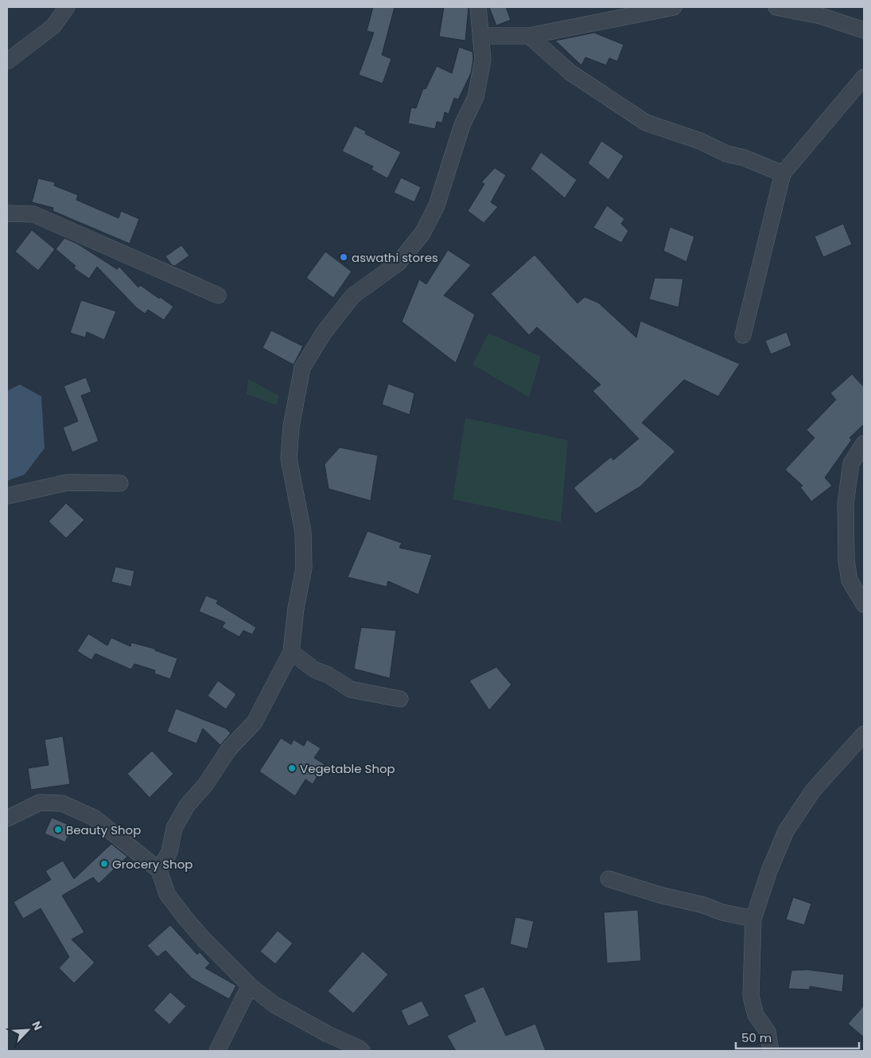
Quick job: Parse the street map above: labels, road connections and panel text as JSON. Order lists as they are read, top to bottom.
{
  "places": [
    "aswathi stores",
    "Vegetable Shop",
    "Beauty Shop",
    "Grocery Shop"
  ],
  "scale_bar": "50 m",
  "north": "top right"
}
